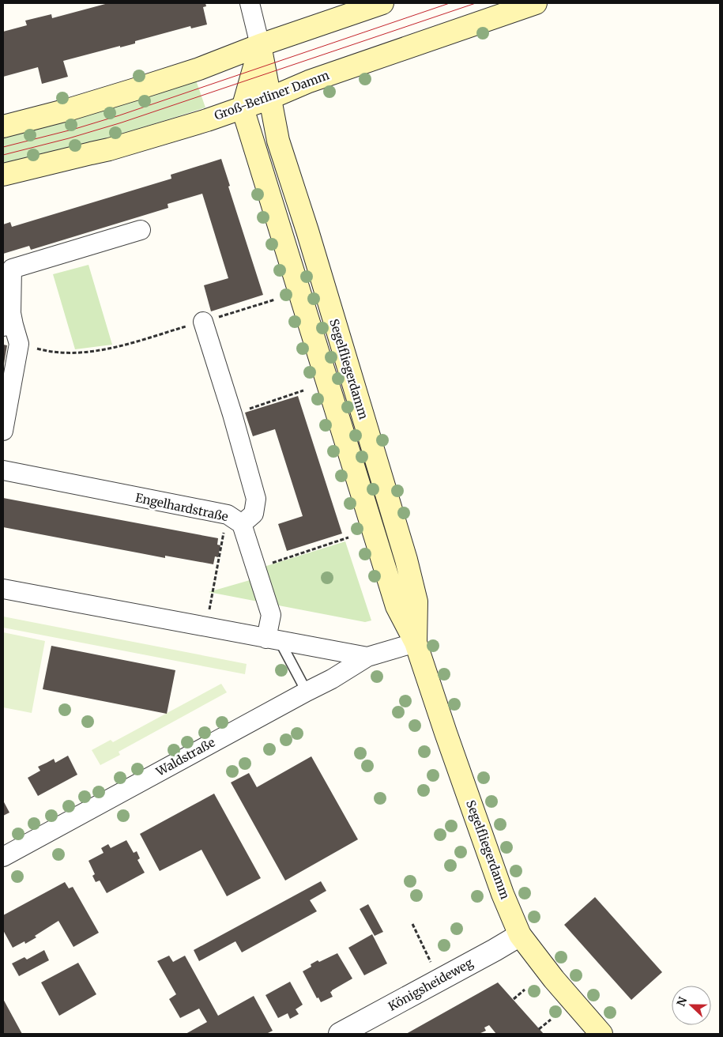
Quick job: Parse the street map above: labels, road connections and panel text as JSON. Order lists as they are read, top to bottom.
{
  "streets": {
    "main road": ["Groß-Berliner Damm", "Segelfliegerdamm"],
    "street": ["Engelhardstraße", "Waldstraße", "Königsheideweg"]
  },
  "crossings": [
    ["Groß-Berliner Damm", "Segelfliegerdamm"],
    ["Segelfliegerdamm", "Königsheideweg"]
  ],
  "north": "left"
}
